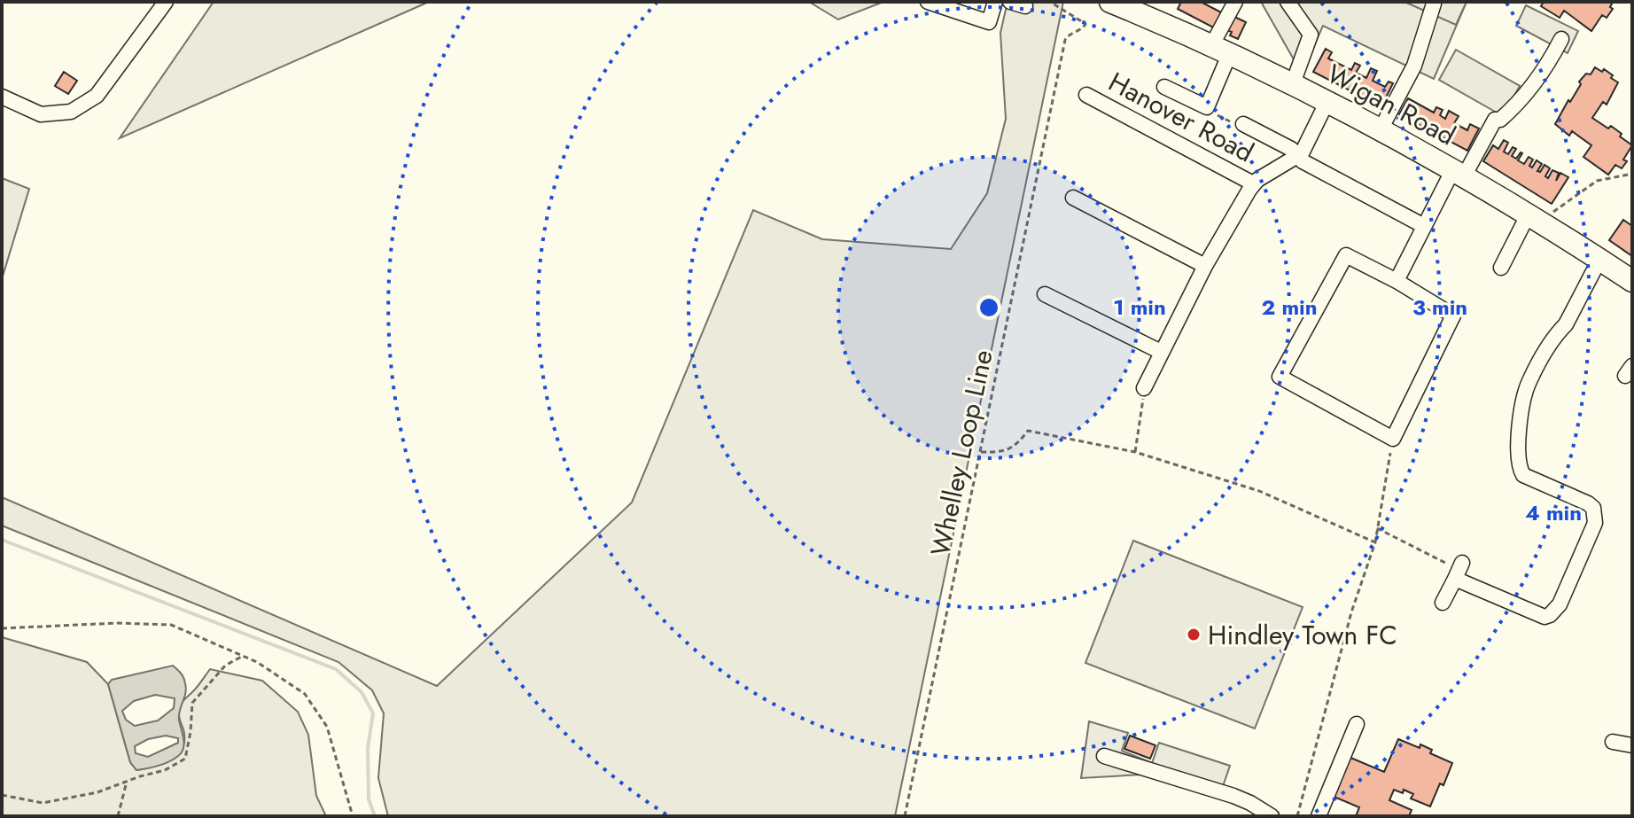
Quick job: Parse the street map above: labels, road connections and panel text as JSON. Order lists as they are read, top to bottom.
{
  "streets": {
    "highway": ["Wigan Road"],
    "street": ["Hanover Road"],
    "path": ["Whelley Loop Line"]
  },
  "places": ["Hindley Town FC"],
  "rings": [
    "1 min",
    "2 min",
    "3 min",
    "4 min"
  ]
}
